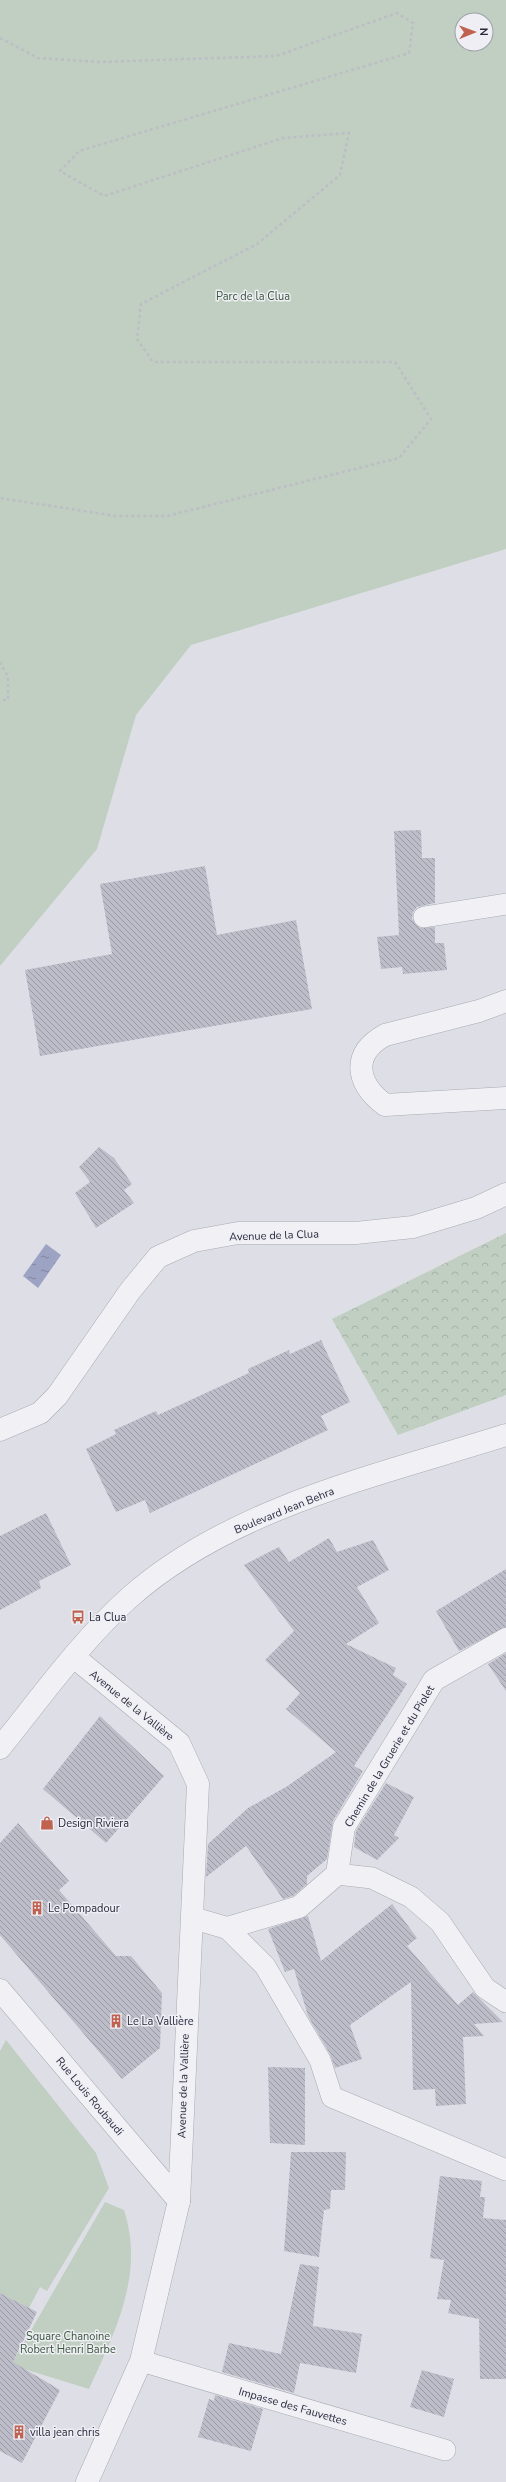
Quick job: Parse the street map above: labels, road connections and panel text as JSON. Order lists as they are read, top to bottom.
{
  "streets": {
    "street": [
      "Avenue de la Clua",
      "Boulevard Jean Behra",
      "Avenue de la Vallière",
      "Chemin de la Gruerie et du Piolet",
      "Rue Louis Roubaudi"
    ],
    "lane": ["Impasse des Fauvettes"]
  },
  "crossings": [
    ["Boulevard Jean Behra", "Avenue de la Vallière"],
    ["Avenue de la Vallière", "Rue Louis Roubaudi"],
    ["Avenue de la Vallière", "Impasse des Fauvettes"]
  ],
  "parks": ["Parc de la Clua", "Square Chanoine Robert Henri Barbe"],
  "places": {
    "bus stop": ["La Clua"],
    "shop": ["Design Riviera"],
    "building": ["Le Pompadour", "Le La Vallière", "villa jean chris"]
  },
  "north": "right"
}
